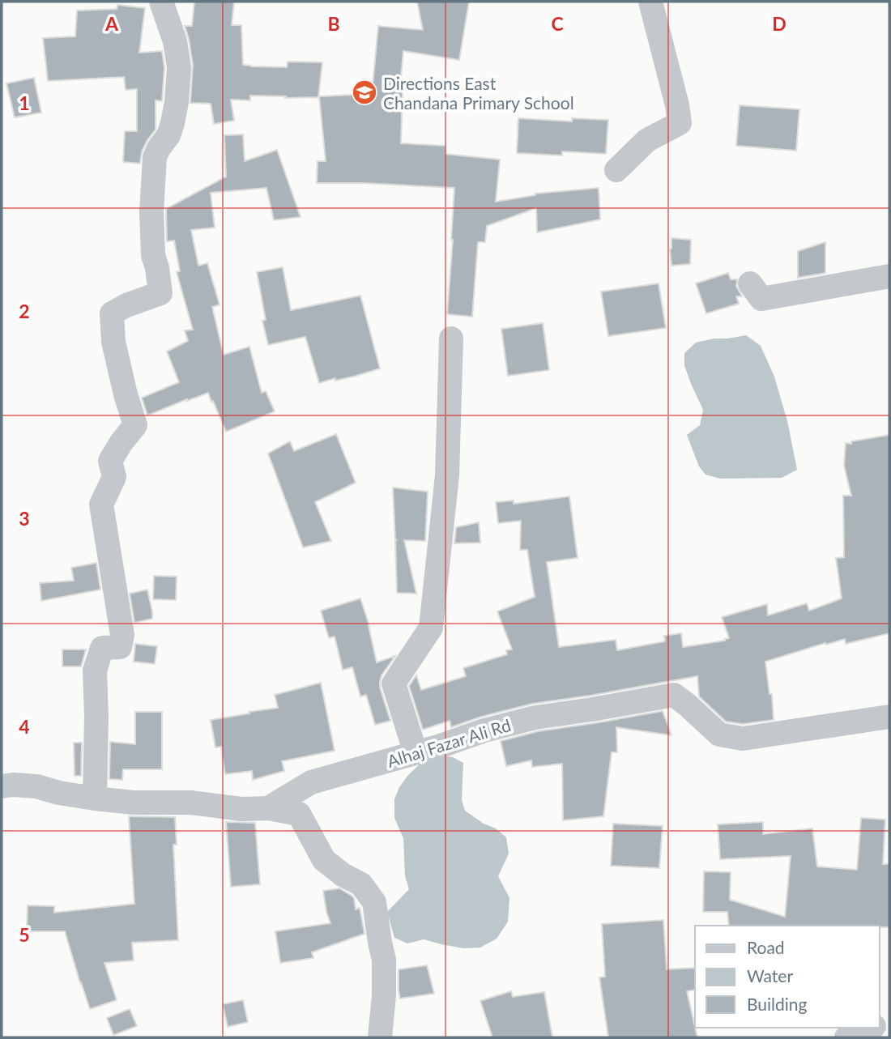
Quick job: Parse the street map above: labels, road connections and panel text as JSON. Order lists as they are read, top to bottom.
{
  "streets": {
    "street": ["Alhaj Fazar Ali Rd"]
  },
  "places": {
    "school or university": ["Directions East Chandana Primary School"]
  },
  "legend": ["Road", "Water", "Building"],
  "grid": {
    "columns": [
      "A",
      "B",
      "C",
      "D"
    ],
    "rows": [
      "1",
      "2",
      "3",
      "4",
      "5"
    ]
  }
}
